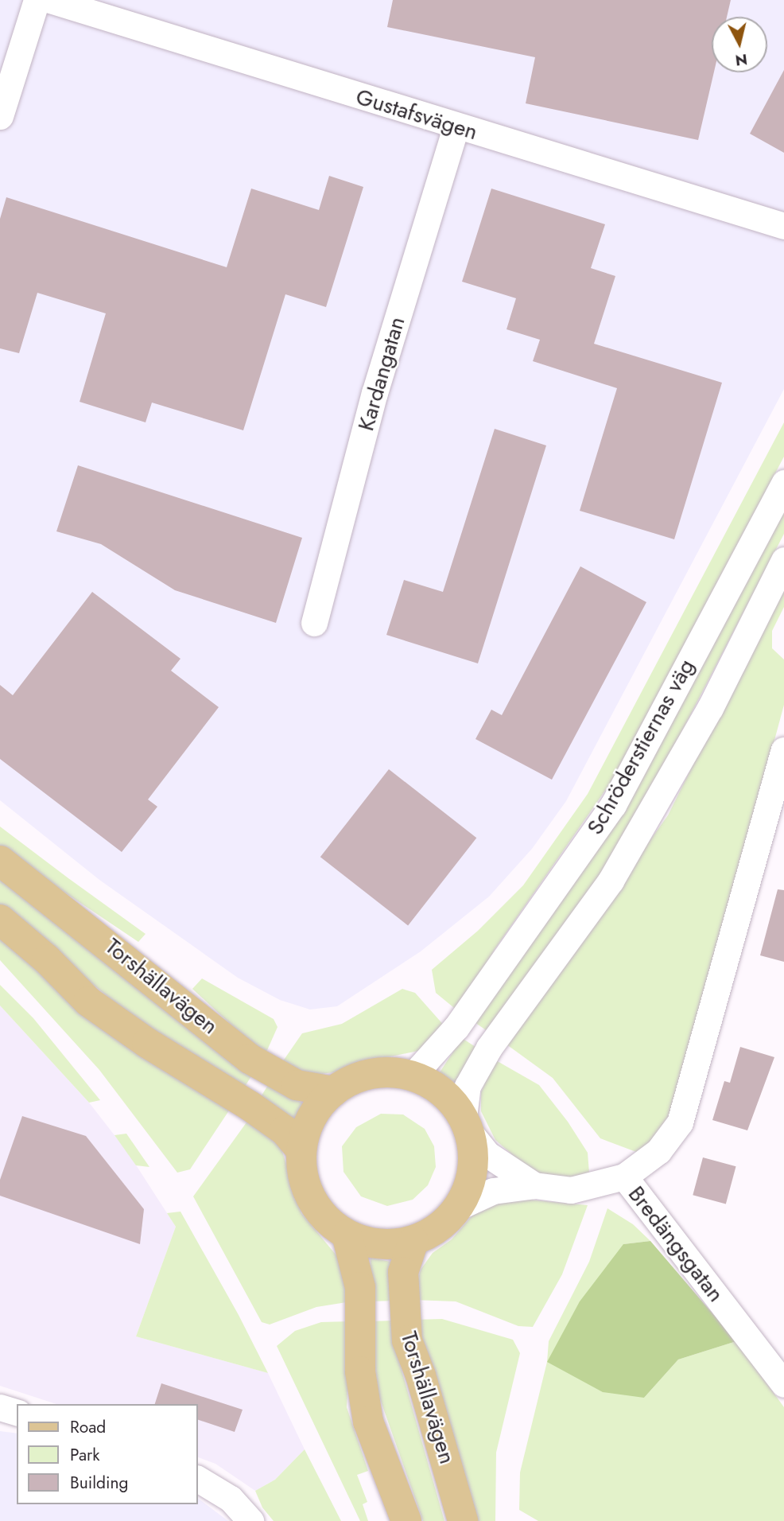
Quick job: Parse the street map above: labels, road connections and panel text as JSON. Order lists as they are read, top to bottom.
{
  "streets": {
    "main road": ["Torshällavägen"],
    "street": [
      "Gustafsvägen",
      "Kardangatan",
      "Schröderstiernas väg",
      "Bredängsgatan"
    ]
  },
  "crossings": [
    ["Gustafsvägen", "Kardangatan"],
    ["Schröderstiernas väg", "Torshällavägen"],
    ["Schröderstiernas väg", "Bredängsgatan"],
    ["Torshällavägen", "Bredängsgatan"]
  ],
  "legend": ["Road", "Park", "Building"],
  "north": "bottom"
}
